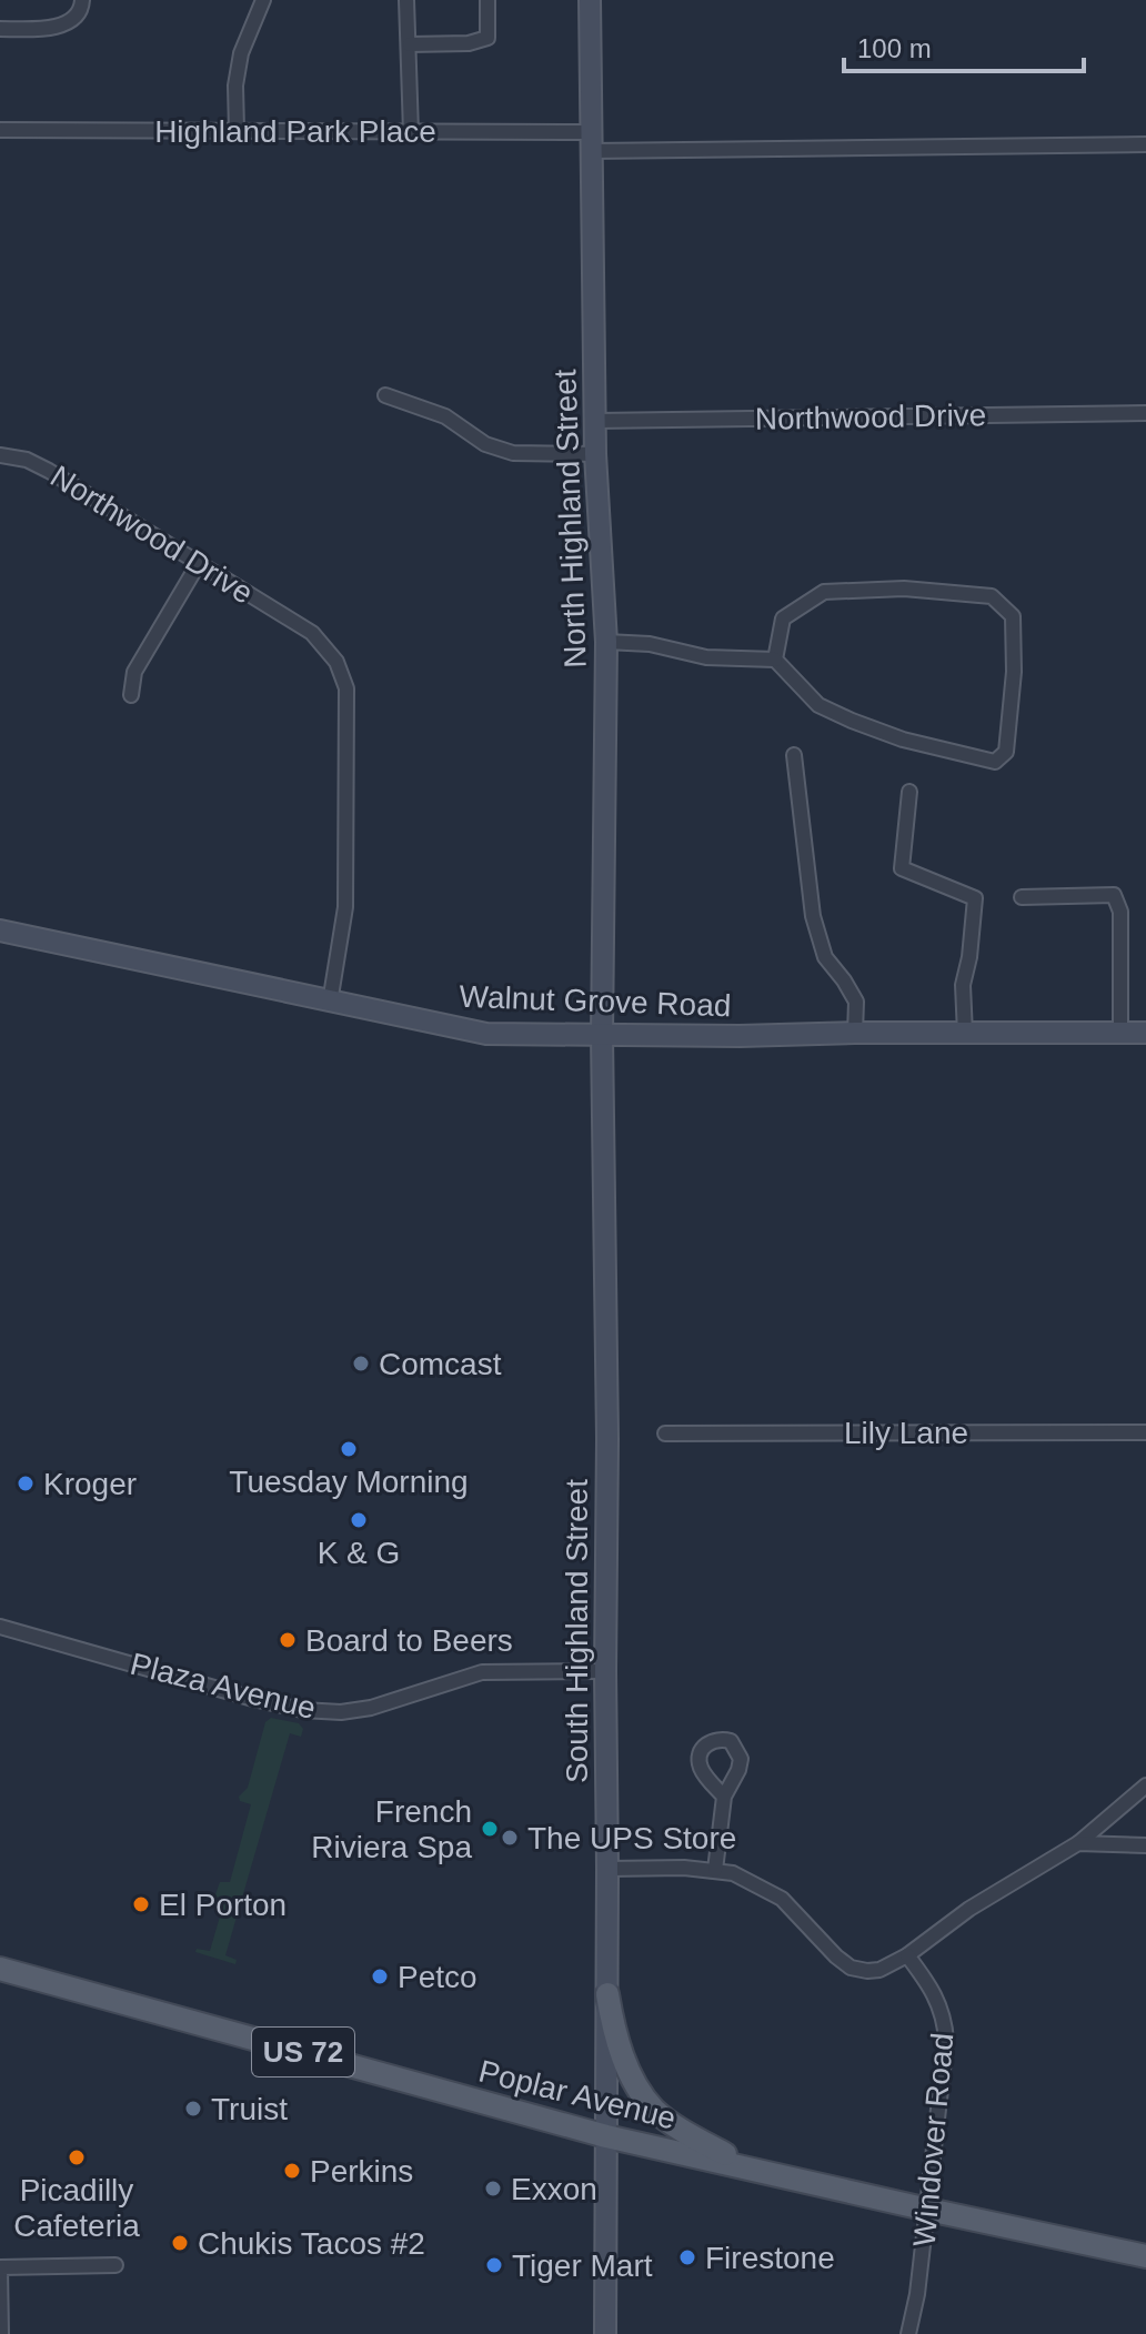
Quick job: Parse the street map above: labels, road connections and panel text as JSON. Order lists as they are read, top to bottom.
{
  "streets": {
    "main road": [
      "North Highland Street",
      "Walnut Grove Road",
      "South Highland Street",
      "US 72",
      "Poplar Avenue"
    ],
    "street": [
      "Highland Park Place",
      "Northwood Drive",
      "Lily Lane",
      "Plaza Avenue",
      "Windover Road"
    ]
  },
  "crossings": [
    ["Highland Park Place", "North Highland Street"],
    ["Northwood Drive", "North Highland Street"],
    ["Northwood Drive", "Walnut Grove Road"],
    ["North Highland Street", "Walnut Grove Road"],
    ["North Highland Street", "South Highland Street"],
    ["Walnut Grove Road", "South Highland Street"],
    ["South Highland Street", "Plaza Avenue"],
    ["South Highland Street", "Poplar Avenue"],
    ["Poplar Avenue", "Windover Road"]
  ],
  "places": [
    "Comcast",
    "Tuesday Morning",
    "Kroger",
    "K & G",
    "Board to Beers",
    "French Riviera Spa",
    "The UPS Store",
    "El Porton",
    "Petco",
    "Truist",
    "Picadilly Cafeteria",
    "Perkins",
    "Exxon",
    "Chukis Tacos #2",
    "Firestone",
    "Tiger Mart"
  ],
  "scale_bar": "100 m"
}
